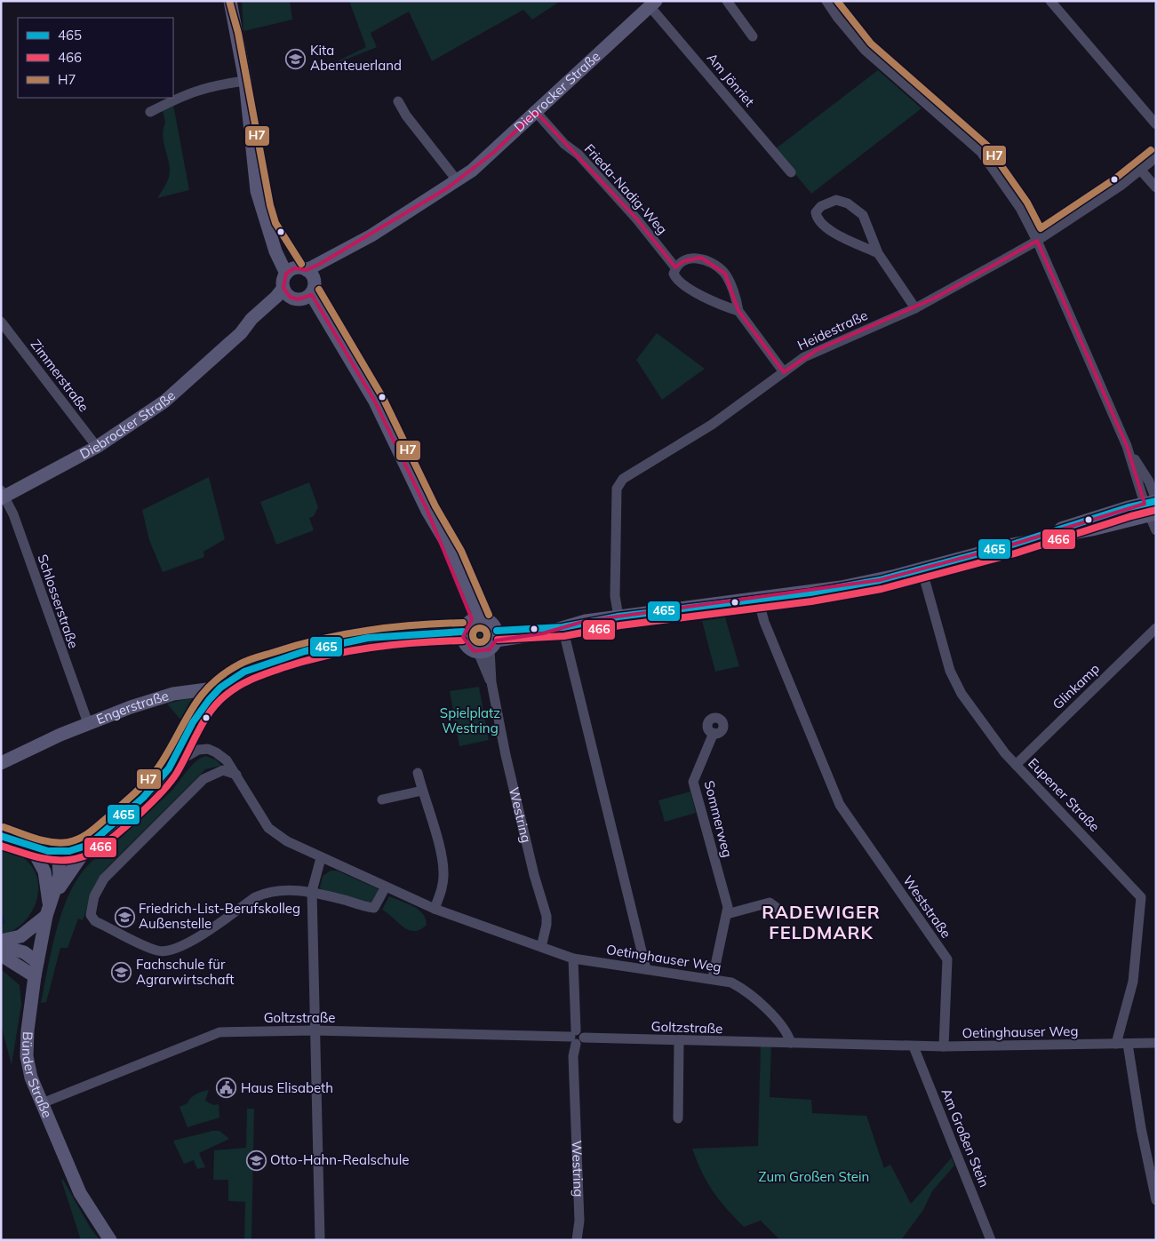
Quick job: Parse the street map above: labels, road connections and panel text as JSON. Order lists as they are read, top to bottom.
{
  "streets": {
    "main road": ["Diebrocker Straße", "Engerstraße", "Bünder Straße"],
    "street": [
      "Am Jönriet",
      "Frieda-Nadig-Weg",
      "Heidestraße",
      "Zimmerstraße",
      "Schlosserstraße",
      "Glinkamp",
      "Eupener Straße",
      "Westring",
      "Sommerweg",
      "Weststraße",
      "Oetinghauser Weg",
      "Goltzstraße",
      "Am Großen Stein"
    ]
  },
  "crossings": [
    ["Am Jönriet", "Diebrocker Straße"],
    ["Diebrocker Straße", "Frieda-Nadig-Weg"],
    ["Diebrocker Straße", "Zimmerstraße"],
    ["Diebrocker Straße", "Schlosserstraße"],
    ["Schlosserstraße", "Engerstraße"],
    ["Glinkamp", "Eupener Straße"],
    ["Engerstraße", "Westring"],
    ["Eupener Straße", "Oetinghauser Weg"],
    ["Westring", "Oetinghauser Weg"],
    ["Westring", "Goltzstraße"],
    ["Sommerweg", "Oetinghauser Weg"],
    ["Weststraße", "Oetinghauser Weg"],
    ["Oetinghauser Weg", "Goltzstraße"],
    ["Oetinghauser Weg", "Am Großen Stein"],
    ["Goltzstraße", "Bünder Straße"]
  ],
  "districts": ["RADEWIGER FELDMARK"],
  "parks": ["Spielplatz Westring", "Zum Großen Stein"],
  "places": {
    "school or university": [
      "Kita Abenteuerland",
      "Friedrich-List-Berufskolleg Außenstelle",
      "Fachschule für Agrarwirtschaft",
      "Otto-Hahn-Realschule"
    ],
    "public building": ["Haus Elisabeth"]
  },
  "lines": ["transit line H7", "transit line 465", "transit line 466"],
  "legend": ["465", "466", "H7"]
}
